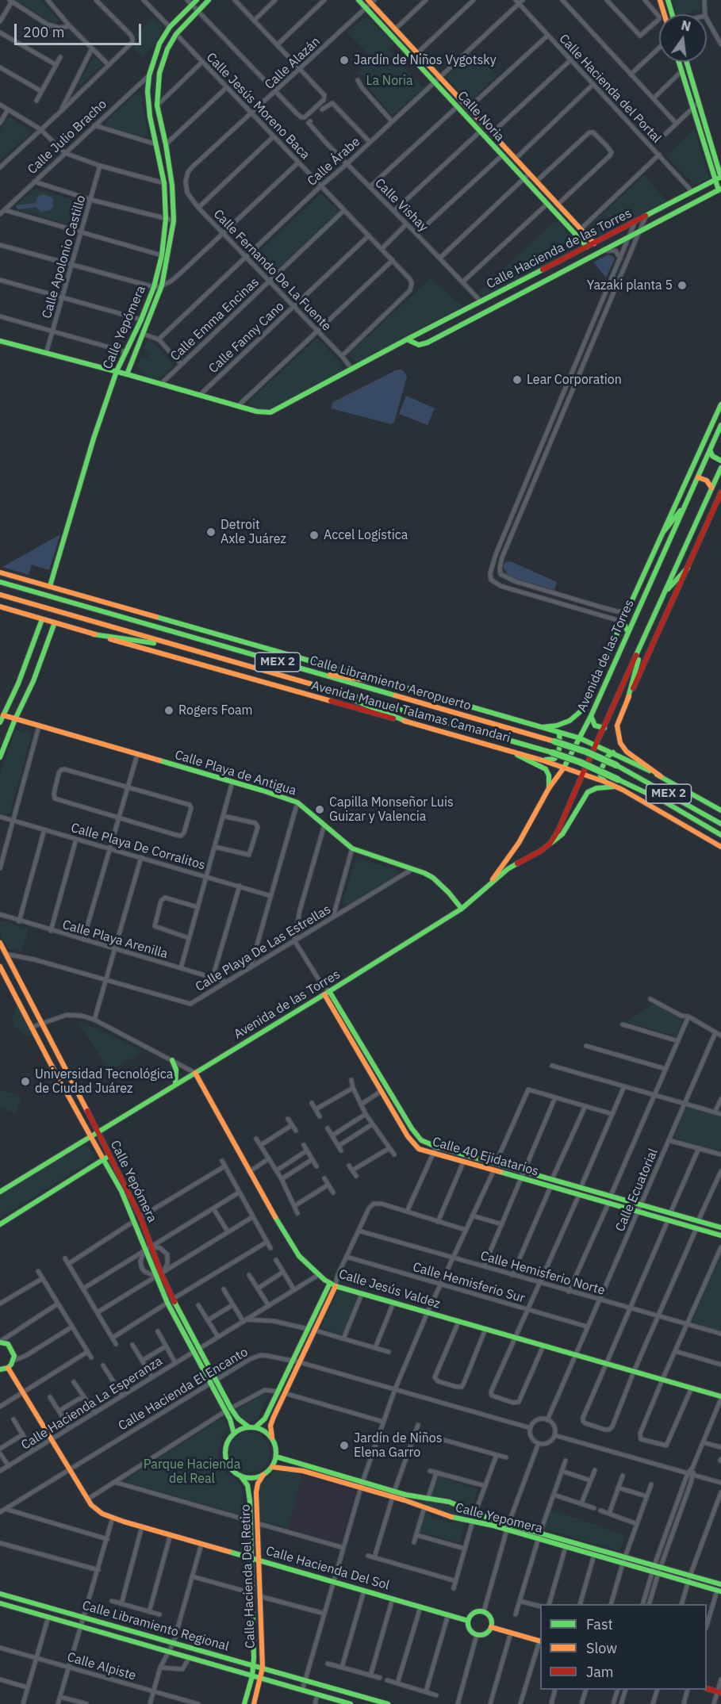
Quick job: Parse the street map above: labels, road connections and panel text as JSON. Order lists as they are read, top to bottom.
{
  "streets": {
    "main road": [
      "Calle Noria",
      "Calle Hacienda de las Torres",
      "Calle Yepómera",
      "Avenida de las Torres",
      "MEX 2",
      "Calle Libramiento Aeropuerto",
      "Avenida Manuel Talamas Camandari",
      "Calle Playa de Antigua",
      "Calle 40 Ejidatarios",
      "Calle Jesús Valdez",
      "Calle Yepomera",
      "Calle Hacienda Del Sol",
      "Calle Hacienda Del Retiro",
      "Calle Libramiento Regional"
    ],
    "street": [
      "Calle Alazán",
      "Calle Hacienda del Portal",
      "Calle Jesús Moreno Baca",
      "Calle Julio Bracho",
      "Calle Árabe",
      "Calle Vishay",
      "Calle Apolonio Castillo",
      "Calle Fernando De La Fuente",
      "Calle Emma Encinas",
      "Calle Fanny Cano",
      "Calle Playa De Corralitos",
      "Calle Playa Arenilla",
      "Calle Playa De Las Estrellas",
      "Calle Ecuatorial",
      "Calle Hemisferio Norte",
      "Calle Hemisferio Sur",
      "Calle Hacienda El Encanto",
      "Calle Hacienda La Esperanza",
      "Calle Alpiste"
    ]
  },
  "crossings": [
    ["Calle Alazán", "Calle Jesús Moreno Baca"],
    ["Calle Alazán", "Calle Noria"],
    ["Calle Alazán", "Calle Fernando De La Fuente"],
    ["Calle Hacienda del Portal", "Calle Árabe"],
    ["Calle Hacienda del Portal", "Calle Hacienda de las Torres"],
    ["Calle Jesús Moreno Baca", "Calle Árabe"],
    ["Calle Jesús Moreno Baca", "Calle Fernando De La Fuente"],
    ["Calle Jesús Moreno Baca", "Calle Emma Encinas"],
    ["Calle Jesús Moreno Baca", "Calle Yepómera"],
    ["Calle Jesús Moreno Baca", "Calle Fanny Cano"],
    ["Calle Noria", "Calle Árabe"],
    ["Calle Noria", "Calle Hacienda de las Torres"],
    ["Calle Julio Bracho", "Calle Yepómera"],
    ["Calle Árabe", "Calle Vishay"],
    ["Calle Árabe", "Calle Fernando De La Fuente"],
    ["Calle Vishay", "Calle Hacienda de las Torres"],
    ["Calle Hacienda de las Torres", "Calle Fernando De La Fuente"],
    ["Calle Fernando De La Fuente", "Calle Emma Encinas"],
    ["Calle Fernando De La Fuente", "Calle Fanny Cano"],
    ["Calle Yepómera", "Avenida de las Torres"],
    ["Calle Yepómera", "Avenida Manuel Talamas Camandari"],
    ["Calle Yepómera", "Calle Playa De Las Estrellas"],
    ["Calle Yepómera", "Calle Hacienda El Encanto"],
    ["Calle Yepómera", "Calle Hacienda La Esperanza"],
    ["Calle Yepómera", "Calle Yepomera"],
    ["Calle Yepómera", "Calle Hacienda Del Retiro"],
    ["Avenida de las Torres", "Avenida Manuel Talamas Camandari"],
    ["Avenida de las Torres", "Calle Playa de Antigua"],
    ["Avenida de las Torres", "Calle 40 Ejidatarios"],
    ["Avenida de las Torres", "Calle Jesús Valdez"],
    ["Calle Playa de Antigua", "Calle Playa De Las Estrellas"],
    ["Calle Playa Arenilla", "Calle Playa De Las Estrellas"],
    ["Calle 40 Ejidatarios", "Calle Ecuatorial"],
    ["Calle Ecuatorial", "Calle Hemisferio Norte"],
    ["Calle Ecuatorial", "Calle Hemisferio Sur"],
    ["Calle Ecuatorial", "Calle Jesús Valdez"],
    ["Calle Ecuatorial", "Calle Hacienda El Encanto"],
    ["Calle Jesús Valdez", "Calle Hacienda La Esperanza"],
    ["Calle Hacienda El Encanto", "Calle Hacienda Del Sol"],
    ["Calle Hacienda La Esperanza", "Calle Hacienda Del Sol"],
    ["Calle Yepomera", "Calle Hacienda Del Retiro"],
    ["Calle Hacienda Del Sol", "Calle Hacienda Del Retiro"],
    ["Calle Hacienda Del Retiro", "Calle Libramiento Regional"]
  ],
  "parks": ["La Noria", "Parque Hacienda del Real"],
  "places": [
    "Jardín de Niños Vygotsky",
    "Yazaki planta 5",
    "Lear Corporation",
    "Detroit Axle Juárez",
    "Accel Logística",
    "Rogers Foam",
    "Capilla Monseñor Luis Guizar y Valencia",
    "Universidad Tecnológica de Ciudad Juárez",
    "Jardín de Niños Elena Garro"
  ],
  "legend": ["Fast", "Slow", "Jam"],
  "scale_bar": "200 m",
  "north": "top"
}
